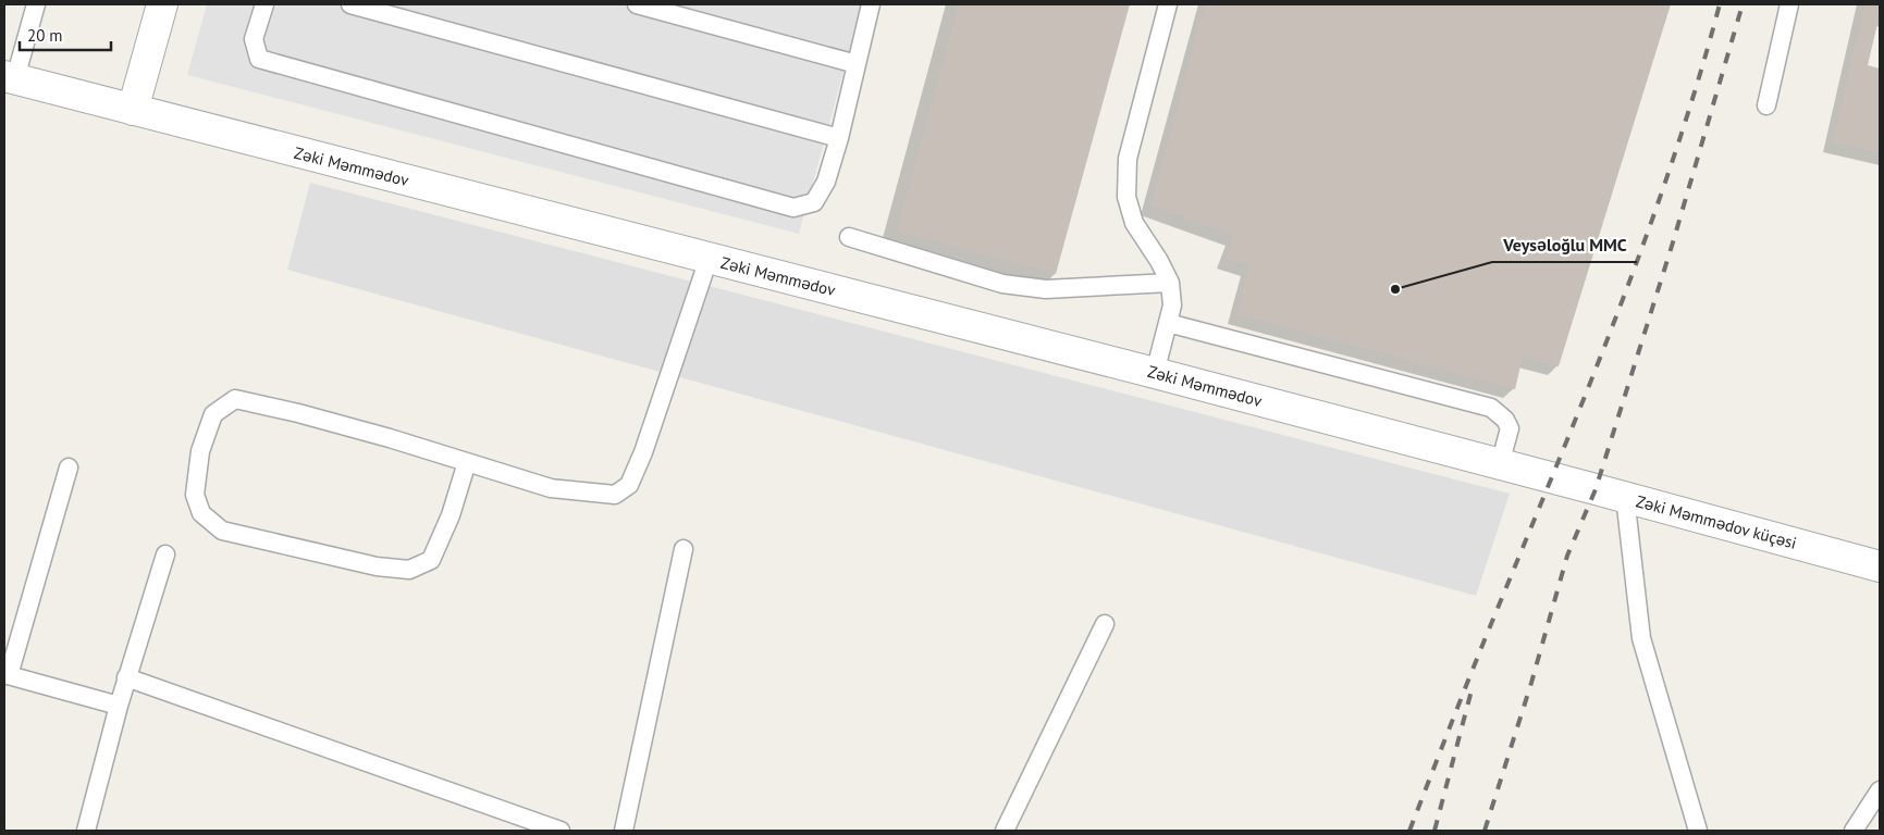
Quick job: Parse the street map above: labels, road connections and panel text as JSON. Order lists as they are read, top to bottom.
{
  "streets": {
    "street": ["Zəki Məmmədov", "Zəki Məmmədov küçəsi"]
  },
  "crossings": [
    ["Zəki Məmmədov", "Zəki Məmmədov küçəsi"]
  ],
  "places": ["Veysəloğlu MMC"],
  "scale_bar": "20 m"
}
